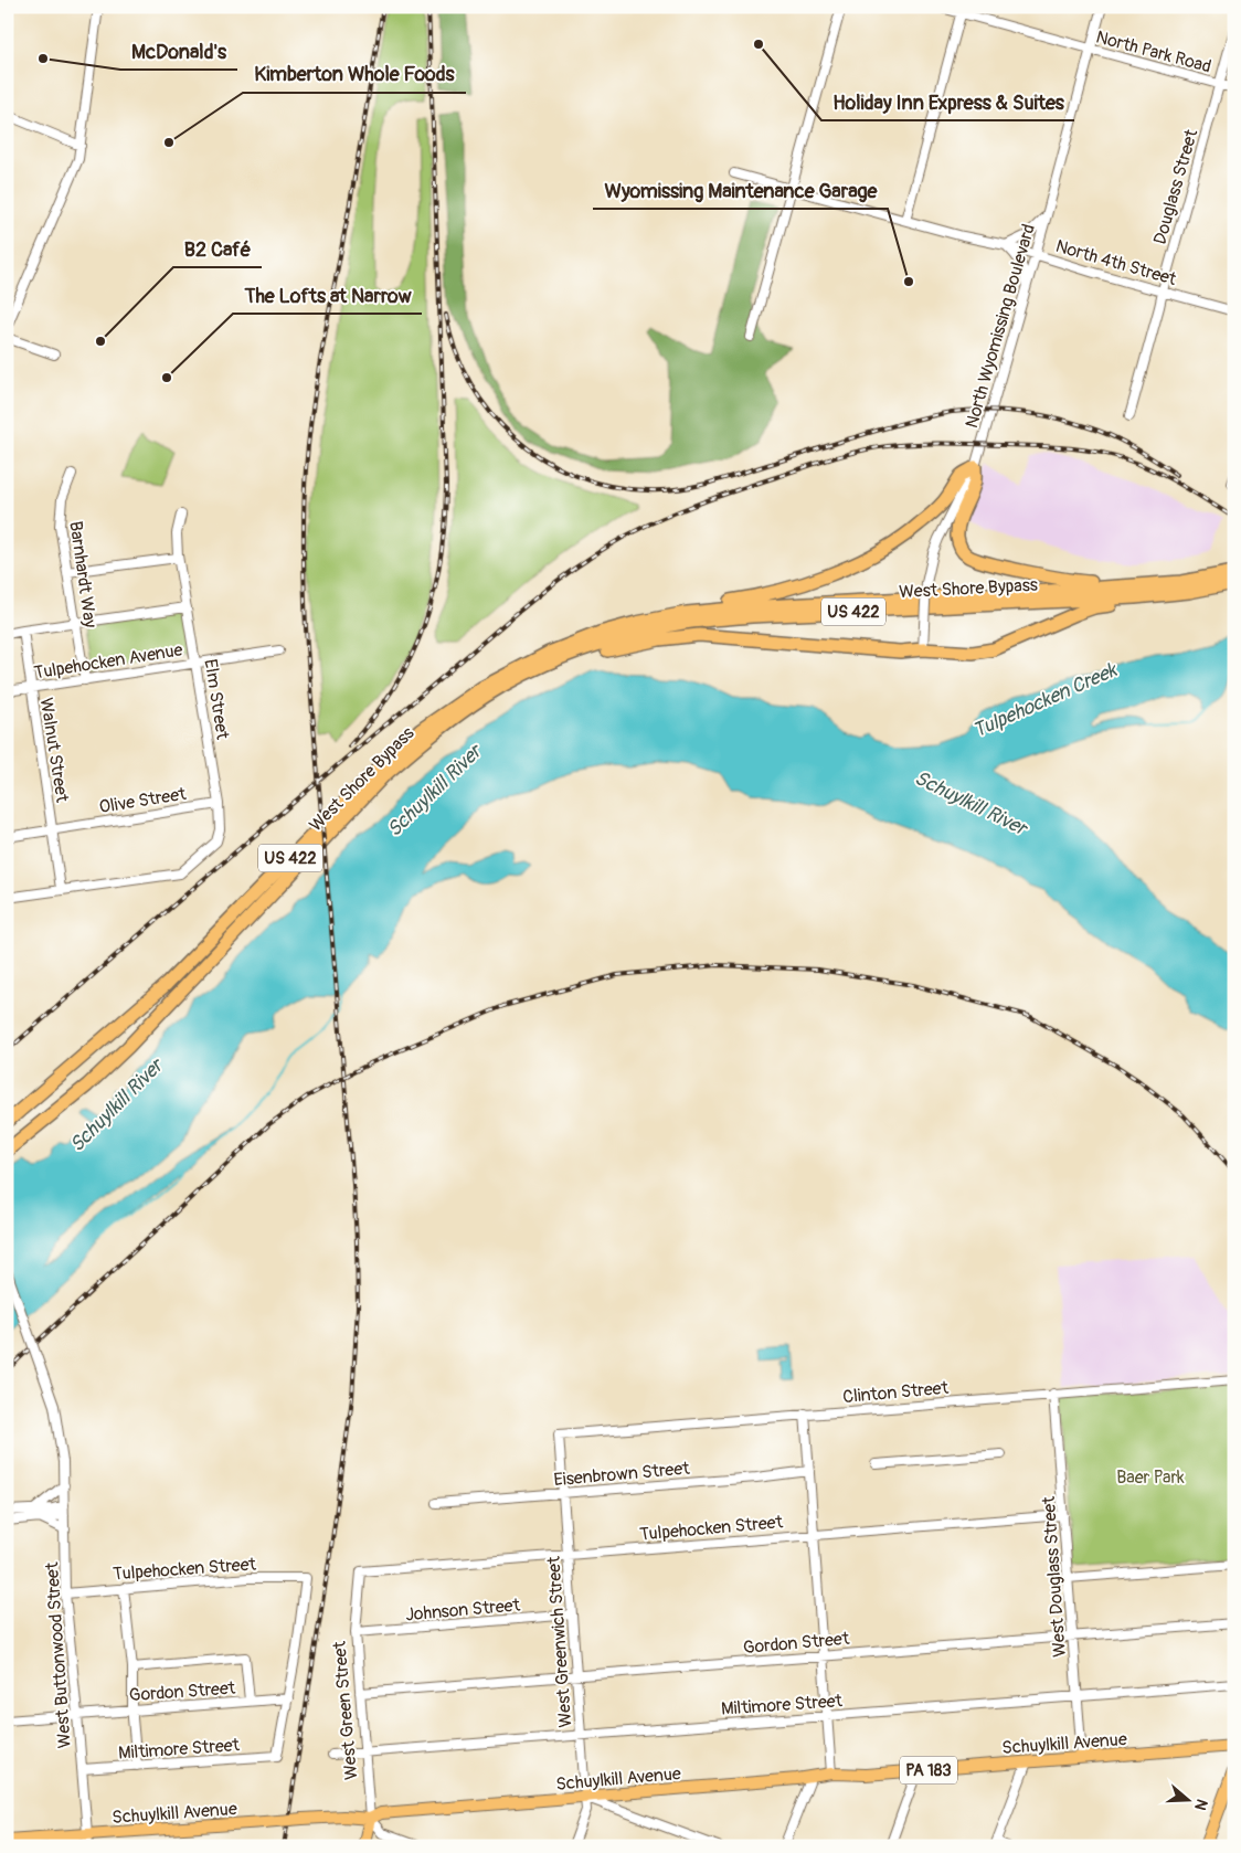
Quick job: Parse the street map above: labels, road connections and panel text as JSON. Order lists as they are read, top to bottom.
{
  "streets": {
    "highway": ["West Shore Bypass", "US 422"],
    "main road": ["West Green Street", "Schuylkill Avenue", "PA 183"],
    "street": [
      "North Park Road",
      "Douglass Street",
      "North 4th Street",
      "North Wyomissing Boulevard",
      "Barnhardt Way",
      "Tulpehocken Avenue",
      "Elm Street",
      "Walnut Street",
      "Olive Street",
      "Clinton Street",
      "Eisenbrown Street",
      "Tulpehocken Street",
      "West Douglass Street",
      "Johnson Street",
      "West Greenwich Street",
      "Gordon Street",
      "West Buttonwood Street",
      "Miltimore Street"
    ]
  },
  "crossings": [
    ["North Park Road", "Douglass Street"],
    ["North Park Road", "North Wyomissing Boulevard"],
    ["Douglass Street", "North 4th Street"],
    ["North 4th Street", "North Wyomissing Boulevard"],
    ["Barnhardt Way", "Tulpehocken Avenue"],
    ["Tulpehocken Avenue", "Elm Street"],
    ["Tulpehocken Avenue", "Walnut Street"],
    ["Elm Street", "Walnut Street"],
    ["Elm Street", "Olive Street"],
    ["Walnut Street", "Olive Street"],
    ["Clinton Street", "West Douglass Street"],
    ["Clinton Street", "West Greenwich Street"],
    ["Eisenbrown Street", "West Greenwich Street"],
    ["Tulpehocken Street", "West Douglass Street"],
    ["Tulpehocken Street", "West Greenwich Street"],
    ["Tulpehocken Street", "Gordon Street"],
    ["Tulpehocken Street", "West Buttonwood Street"],
    ["Tulpehocken Street", "Miltimore Street"],
    ["Tulpehocken Street", "West Green Street"],
    ["West Douglass Street", "Gordon Street"],
    ["West Douglass Street", "Miltimore Street"],
    ["West Douglass Street", "Schuylkill Avenue"],
    ["Johnson Street", "West Greenwich Street"],
    ["Johnson Street", "West Green Street"],
    ["West Greenwich Street", "Gordon Street"],
    ["West Greenwich Street", "Miltimore Street"],
    ["West Greenwich Street", "Schuylkill Avenue"],
    ["Gordon Street", "West Buttonwood Street"],
    ["Gordon Street", "Miltimore Street"],
    ["Gordon Street", "West Green Street"],
    ["West Buttonwood Street", "Miltimore Street"],
    ["West Buttonwood Street", "Schuylkill Avenue"],
    ["Miltimore Street", "West Green Street"],
    ["West Green Street", "Schuylkill Avenue"]
  ],
  "water": ["Tulpehocken Creek", "Schuylkill River"],
  "parks": ["Baer Park"],
  "places": [
    "Holiday Inn Express & Suites",
    "McDonald's",
    "Kimberton Whole Foods",
    "Wyomissing Maintenance Garage",
    "B2 Café",
    "The Lofts at Narrow"
  ],
  "north": "right"
}
